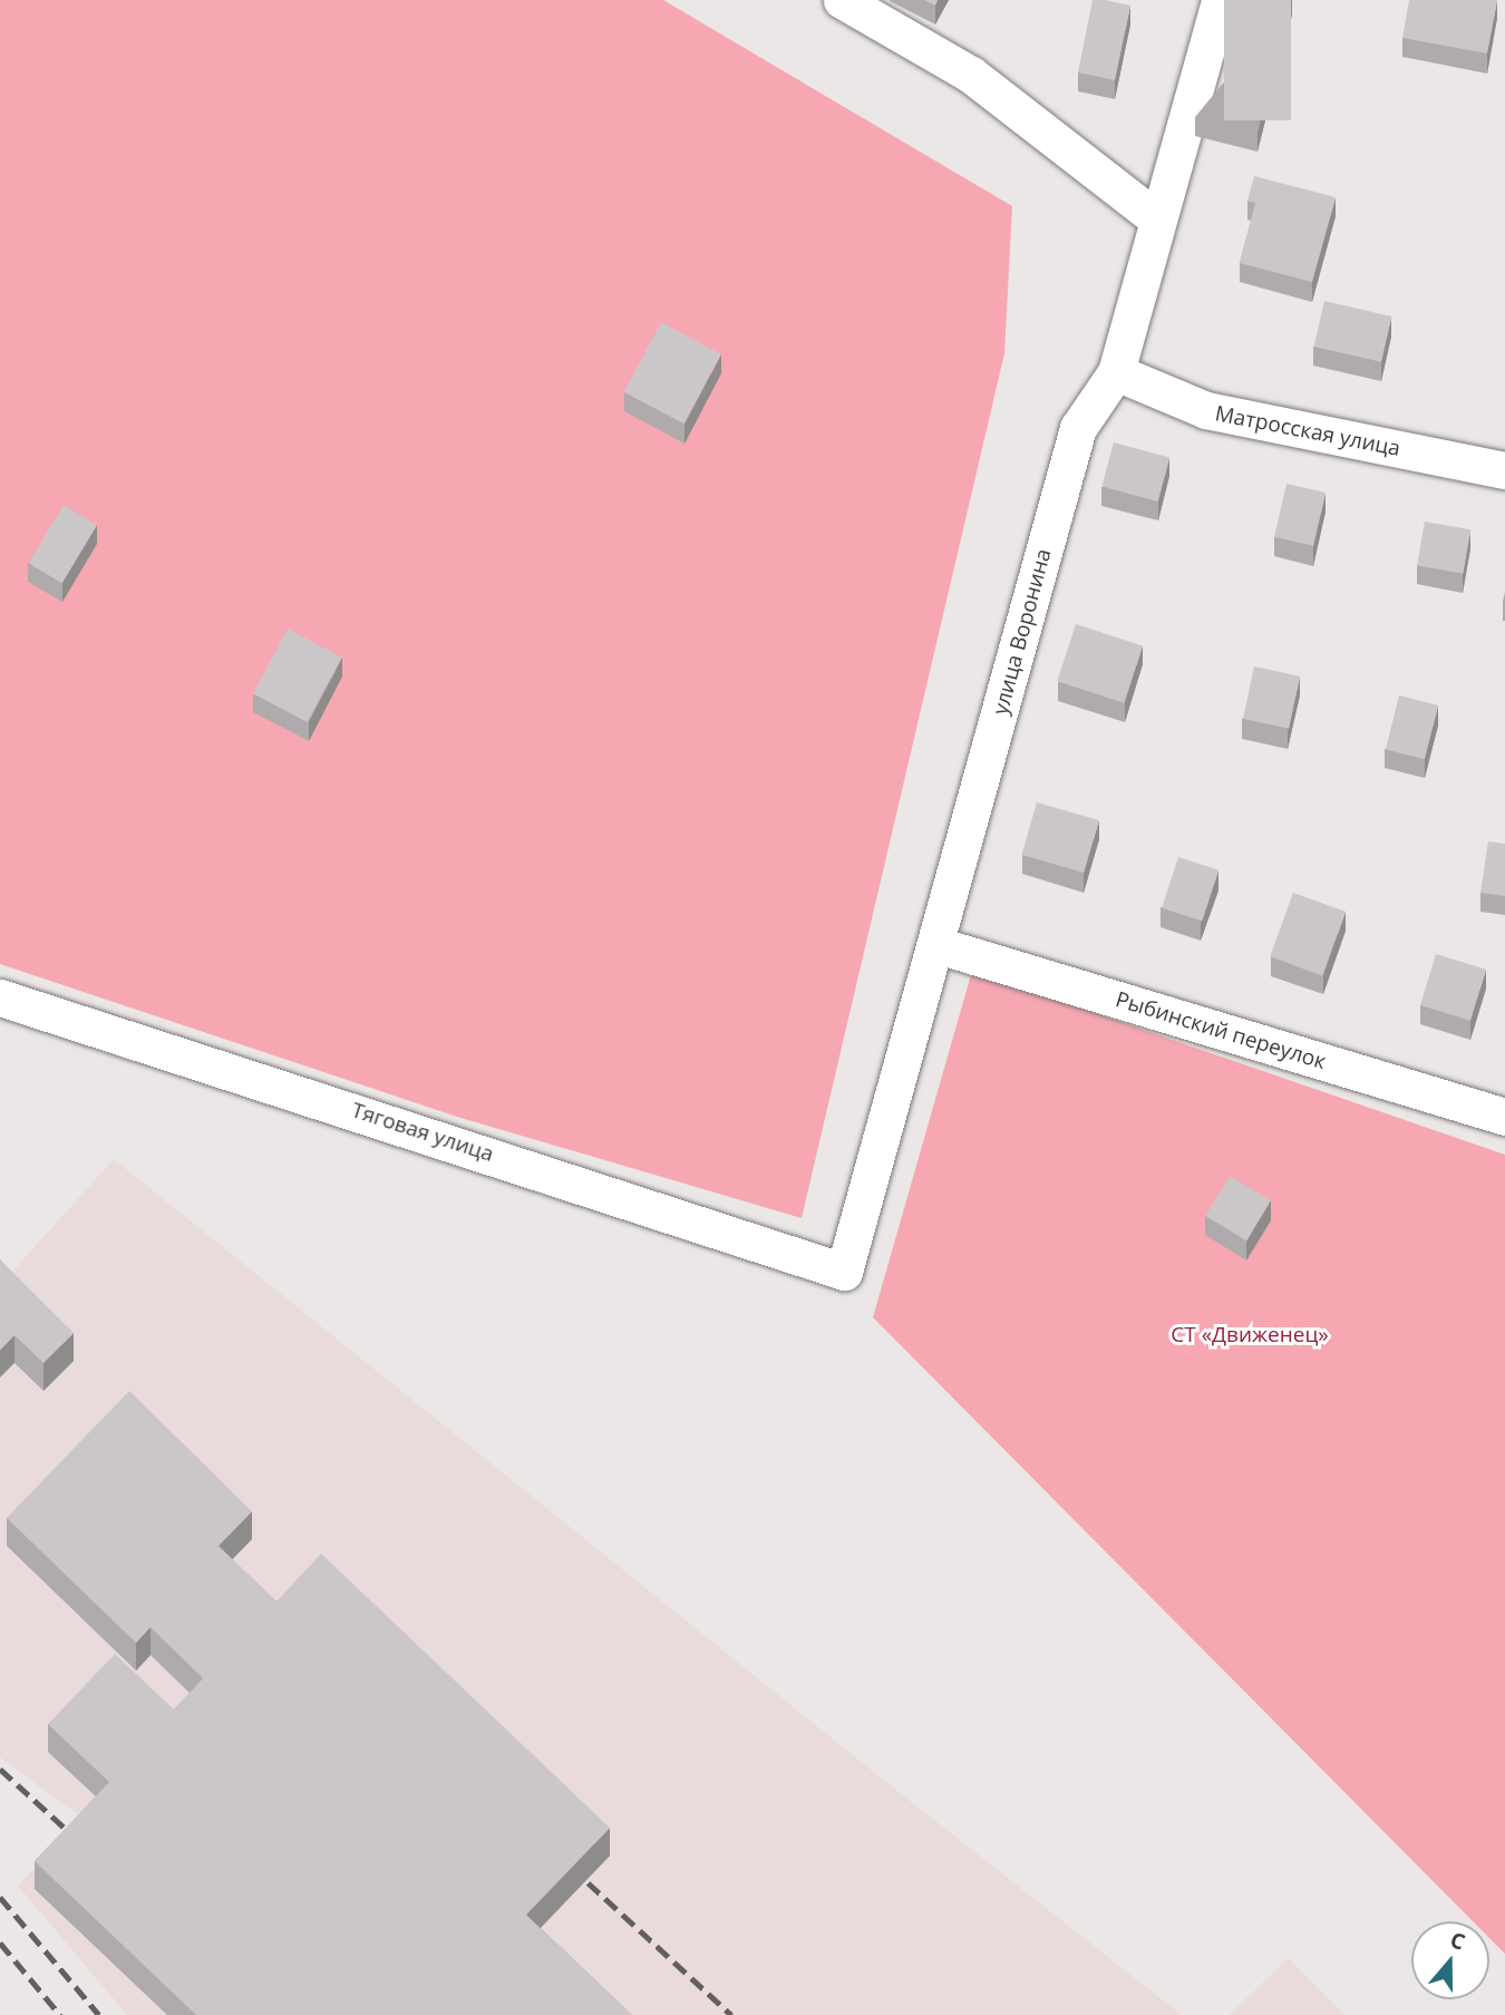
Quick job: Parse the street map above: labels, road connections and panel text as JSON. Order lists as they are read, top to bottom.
{
  "streets": {
    "street": [
      "Матросская улица",
      "улица Воронина",
      "Рыбинский переулок",
      "Тяговая улица"
    ]
  },
  "crossings": [
    ["Матросская улица", "улица Воронина"],
    ["улица Воронина", "Рыбинский переулок"],
    ["улица Воронина", "Тяговая улица"]
  ],
  "parks": ["СТ «Движенец»"],
  "north": "top"
}
